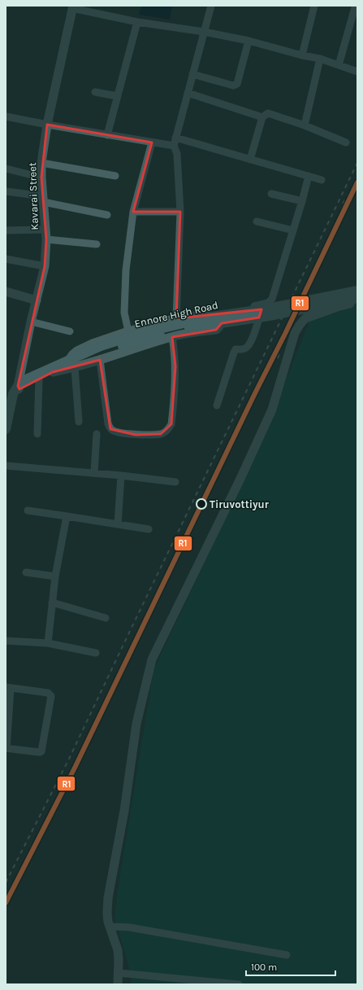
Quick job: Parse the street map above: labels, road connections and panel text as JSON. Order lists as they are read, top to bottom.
{
  "streets": {
    "main road": ["Ennore High Road"],
    "street": ["Kavarai Street"]
  },
  "crossings": [
    ["Kavarai Street", "Ennore High Road"]
  ],
  "places": ["Tiruvottiyur"],
  "lines": ["transit line R1"],
  "scale_bar": "100 m"
}
